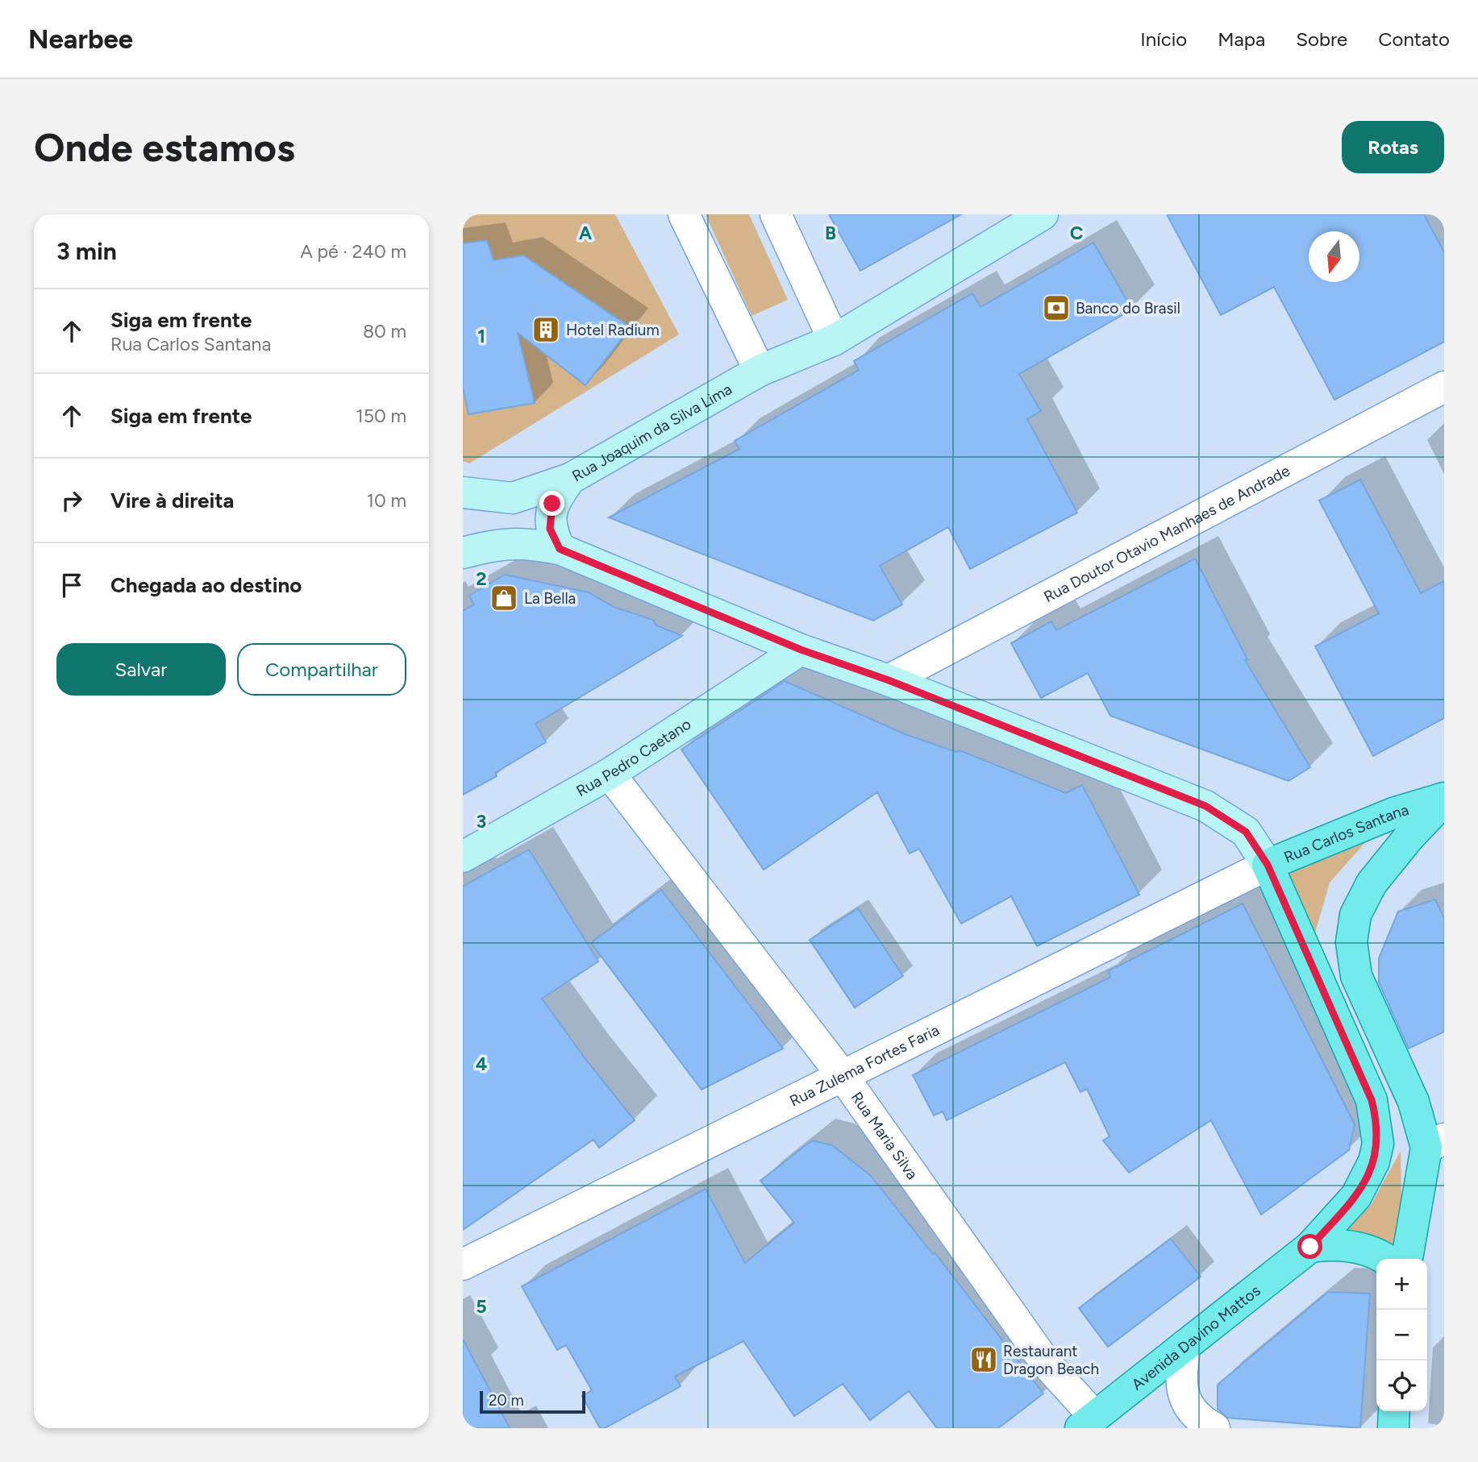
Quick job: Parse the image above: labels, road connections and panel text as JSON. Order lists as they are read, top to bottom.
{
  "streets": {
    "main road": ["Rua Carlos Santana", "Avenida Davino Mattos"],
    "street": [
      "Rua Joaquim da Silva Lima",
      "Rua Doutor Otavio Manhaes de Andrade",
      "Rua Pedro Caetano",
      "Rua Zulema Fortes Faria",
      "Rua Maria Silva"
    ]
  },
  "crossings": [
    ["Rua Pedro Caetano", "Rua Maria Silva"],
    ["Rua Carlos Santana", "Rua Zulema Fortes Faria"],
    ["Rua Carlos Santana", "Avenida Davino Mattos"],
    ["Rua Zulema Fortes Faria", "Rua Maria Silva"],
    ["Rua Maria Silva", "Avenida Davino Mattos"]
  ],
  "places": {
    "bank": ["Banco do Brasil"],
    "building": ["Hotel Radium"],
    "shop": ["La Bella"],
    "restaurant": ["Restaurant Dragon Beach"]
  },
  "scale_bar": "20 m",
  "north": "bottom",
  "page": {
    "header": "Nearbee",
    "nav": [
      "Início",
      "Mapa",
      "Sobre",
      "Contato"
    ],
    "buttons": [
      "Rotas",
      ["Salvar", "Compartilhar"]
    ],
    "title": "Onde estamos",
    "heading": ["3 min", "A pé · 240 m"],
    "list": [
      ["Siga em frente", "Rua Carlos Santana", "80 m"],
      ["Siga em frente", "150 m"],
      ["Vire à direita", "10 m"],
      "Chegada ao destino"
    ],
    "map_buttons": ["+", "−"],
    "scale": "20 m"
  },
  "grid": {
    "columns": ["A", "B", "C"],
    "rows": [
      "1",
      "2",
      "3",
      "4",
      "5"
    ]
  }
}
